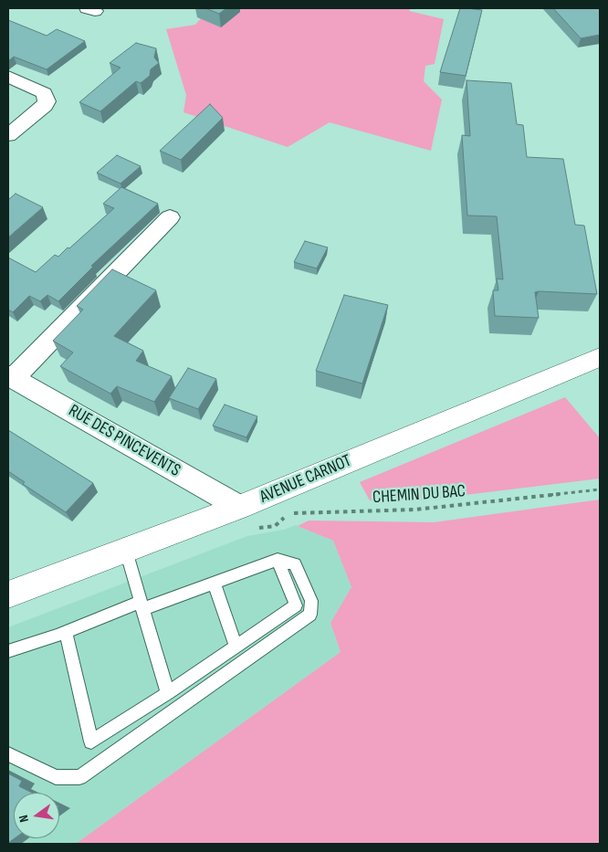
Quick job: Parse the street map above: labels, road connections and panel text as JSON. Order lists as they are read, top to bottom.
{
  "streets": {
    "main road": ["AVENUE CARNOT"],
    "street": ["RUE DES PINCEVENTS"],
    "path": ["CHEMIN DU BAC"]
  },
  "crossings": [
    ["RUE DES PINCEVENTS", "AVENUE CARNOT"]
  ],
  "north": "left"
}
